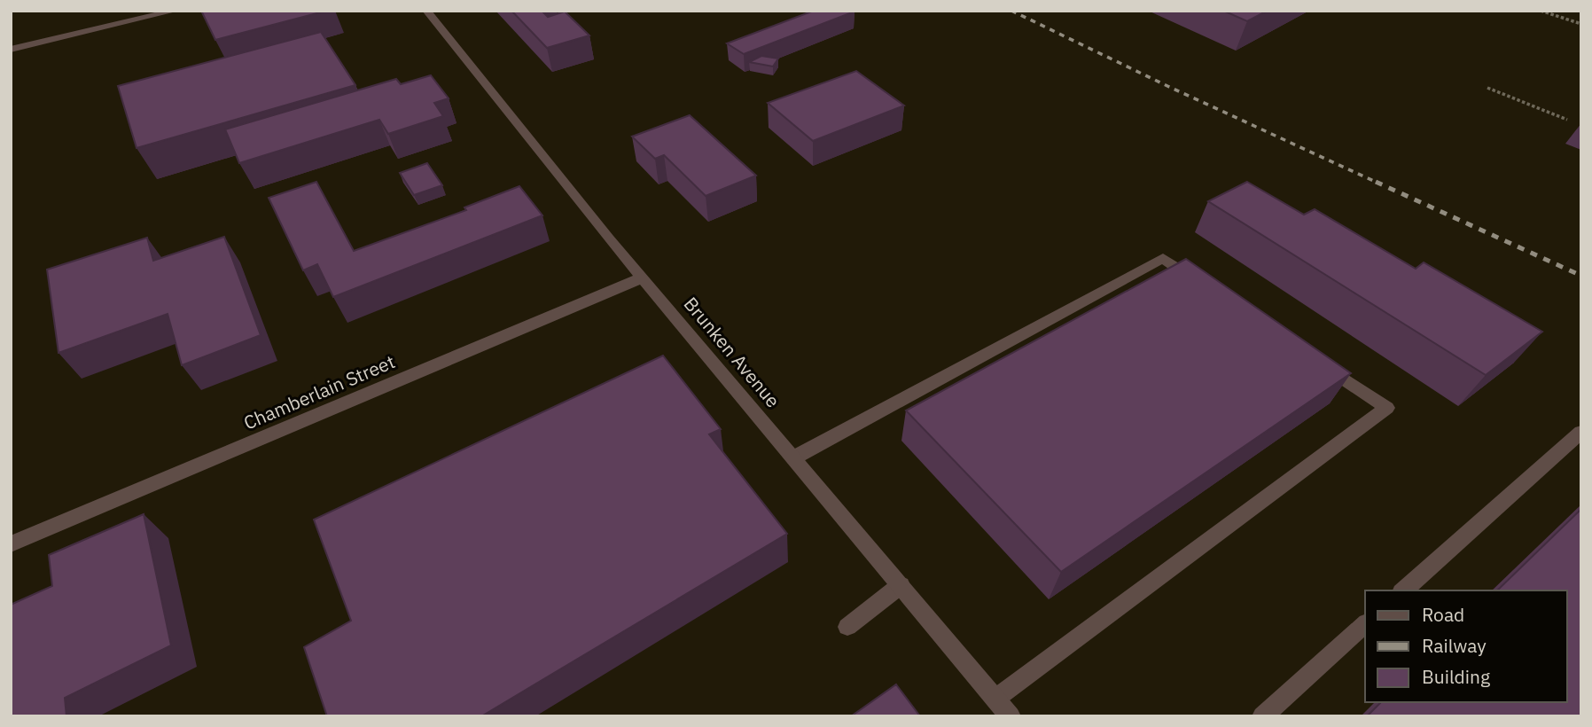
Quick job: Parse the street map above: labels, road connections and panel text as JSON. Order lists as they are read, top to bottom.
{
  "streets": {
    "street": ["Brunken Avenue", "Chamberlain Street"]
  },
  "crossings": [
    ["Brunken Avenue", "Chamberlain Street"]
  ],
  "legend": ["Road", "Railway", "Building"]
}
